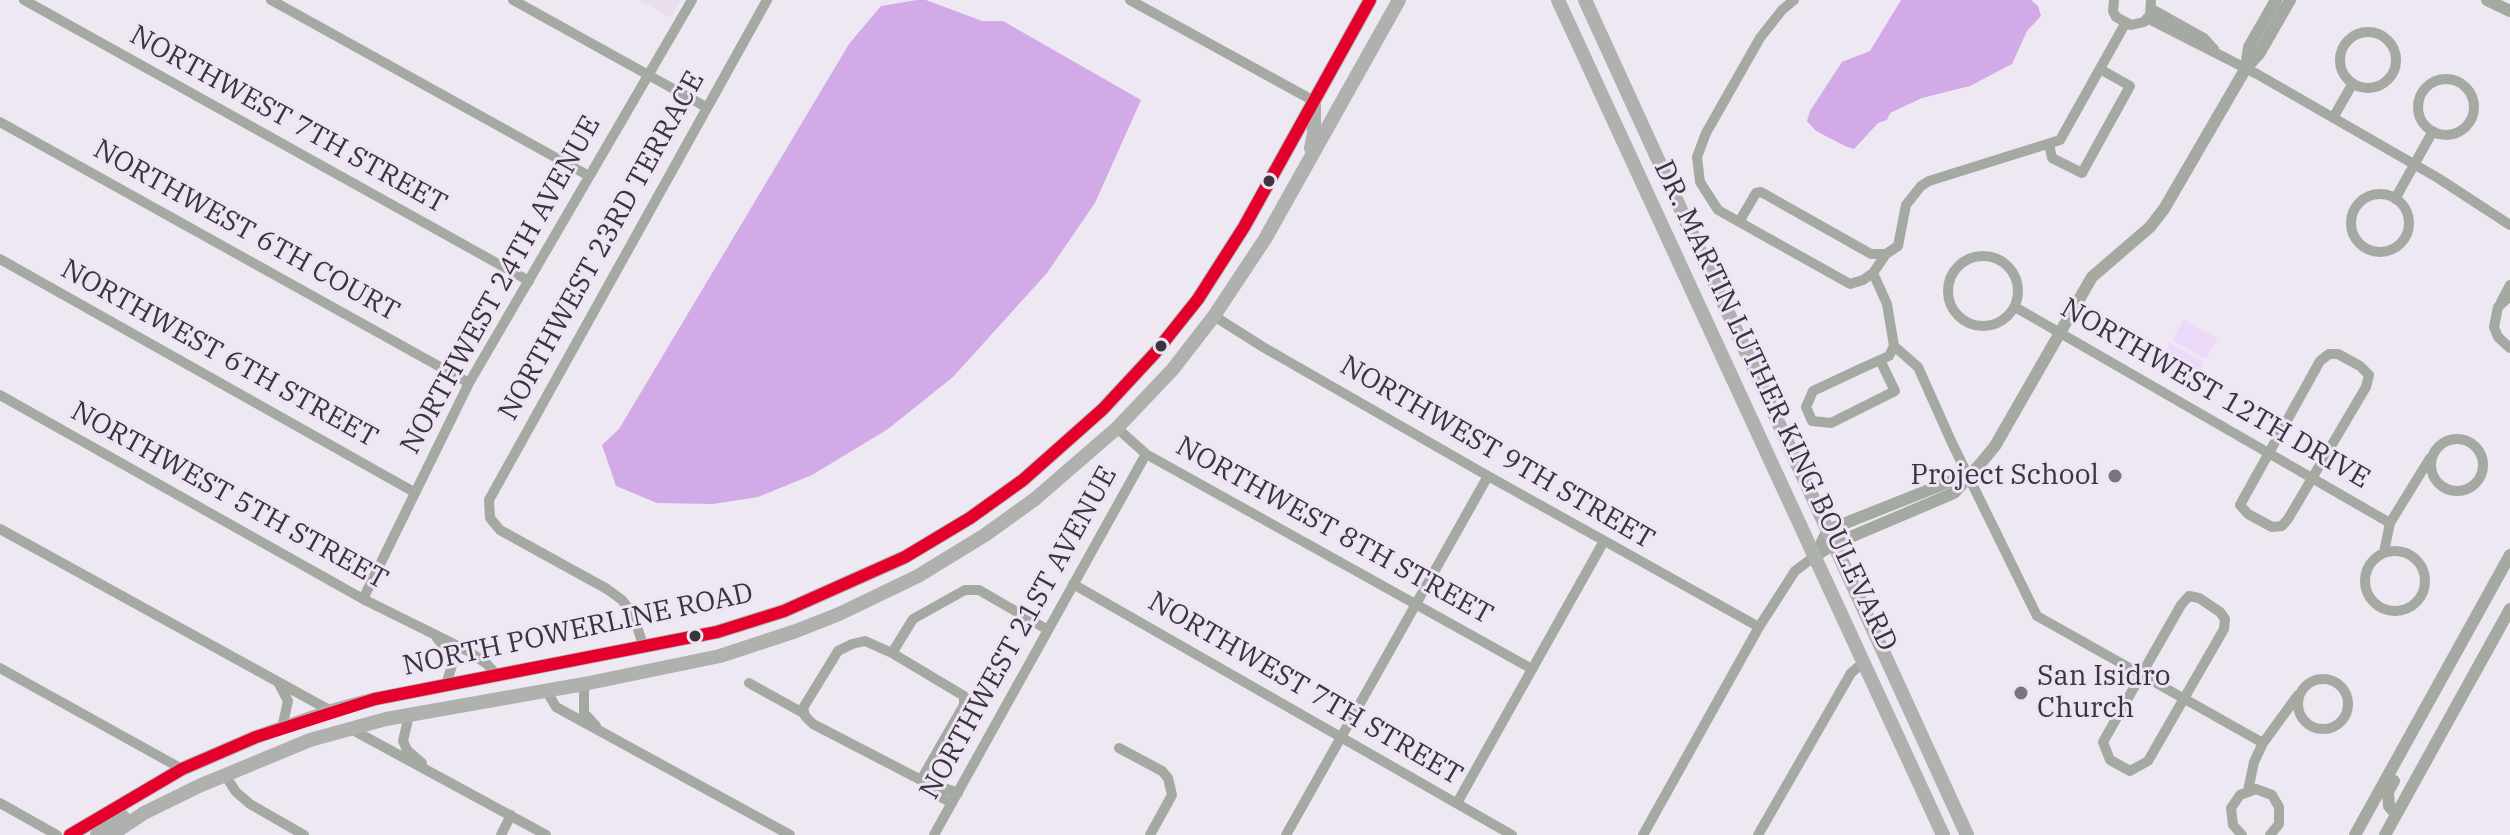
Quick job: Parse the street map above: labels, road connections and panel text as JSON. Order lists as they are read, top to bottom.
{
  "streets": {
    "main road": ["DR. MARTIN LUTHER KING BOULEVARD", "NORTH POWERLINE ROAD"],
    "street": [
      "NORTHWEST 7TH STREET",
      "NORTHWEST 6TH COURT",
      "NORTHWEST 23RD TERRACE",
      "NORTHWEST 24TH AVENUE",
      "NORTHWEST 6TH STREET",
      "NORTHWEST 12TH DRIVE",
      "NORTHWEST 9TH STREET",
      "NORTHWEST 5TH STREET",
      "NORTHWEST 8TH STREET",
      "NORTHWEST 21ST AVENUE"
    ]
  },
  "crossings": [
    ["NORTHWEST 7TH STREET", "NORTHWEST 24TH AVENUE"],
    ["NORTHWEST 7TH STREET", "NORTHWEST 21ST AVENUE"],
    ["NORTHWEST 6TH COURT", "NORTHWEST 24TH AVENUE"],
    ["NORTHWEST 23RD TERRACE", "NORTH POWERLINE ROAD"],
    ["NORTHWEST 24TH AVENUE", "NORTHWEST 6TH STREET"],
    ["NORTHWEST 24TH AVENUE", "NORTHWEST 5TH STREET"],
    ["NORTHWEST 9TH STREET", "NORTH POWERLINE ROAD"],
    ["NORTHWEST 5TH STREET", "NORTH POWERLINE ROAD"],
    ["NORTHWEST 8TH STREET", "NORTH POWERLINE ROAD"],
    ["NORTHWEST 8TH STREET", "NORTHWEST 21ST AVENUE"]
  ],
  "places": ["Project School", "San Isidro Church"]
}
